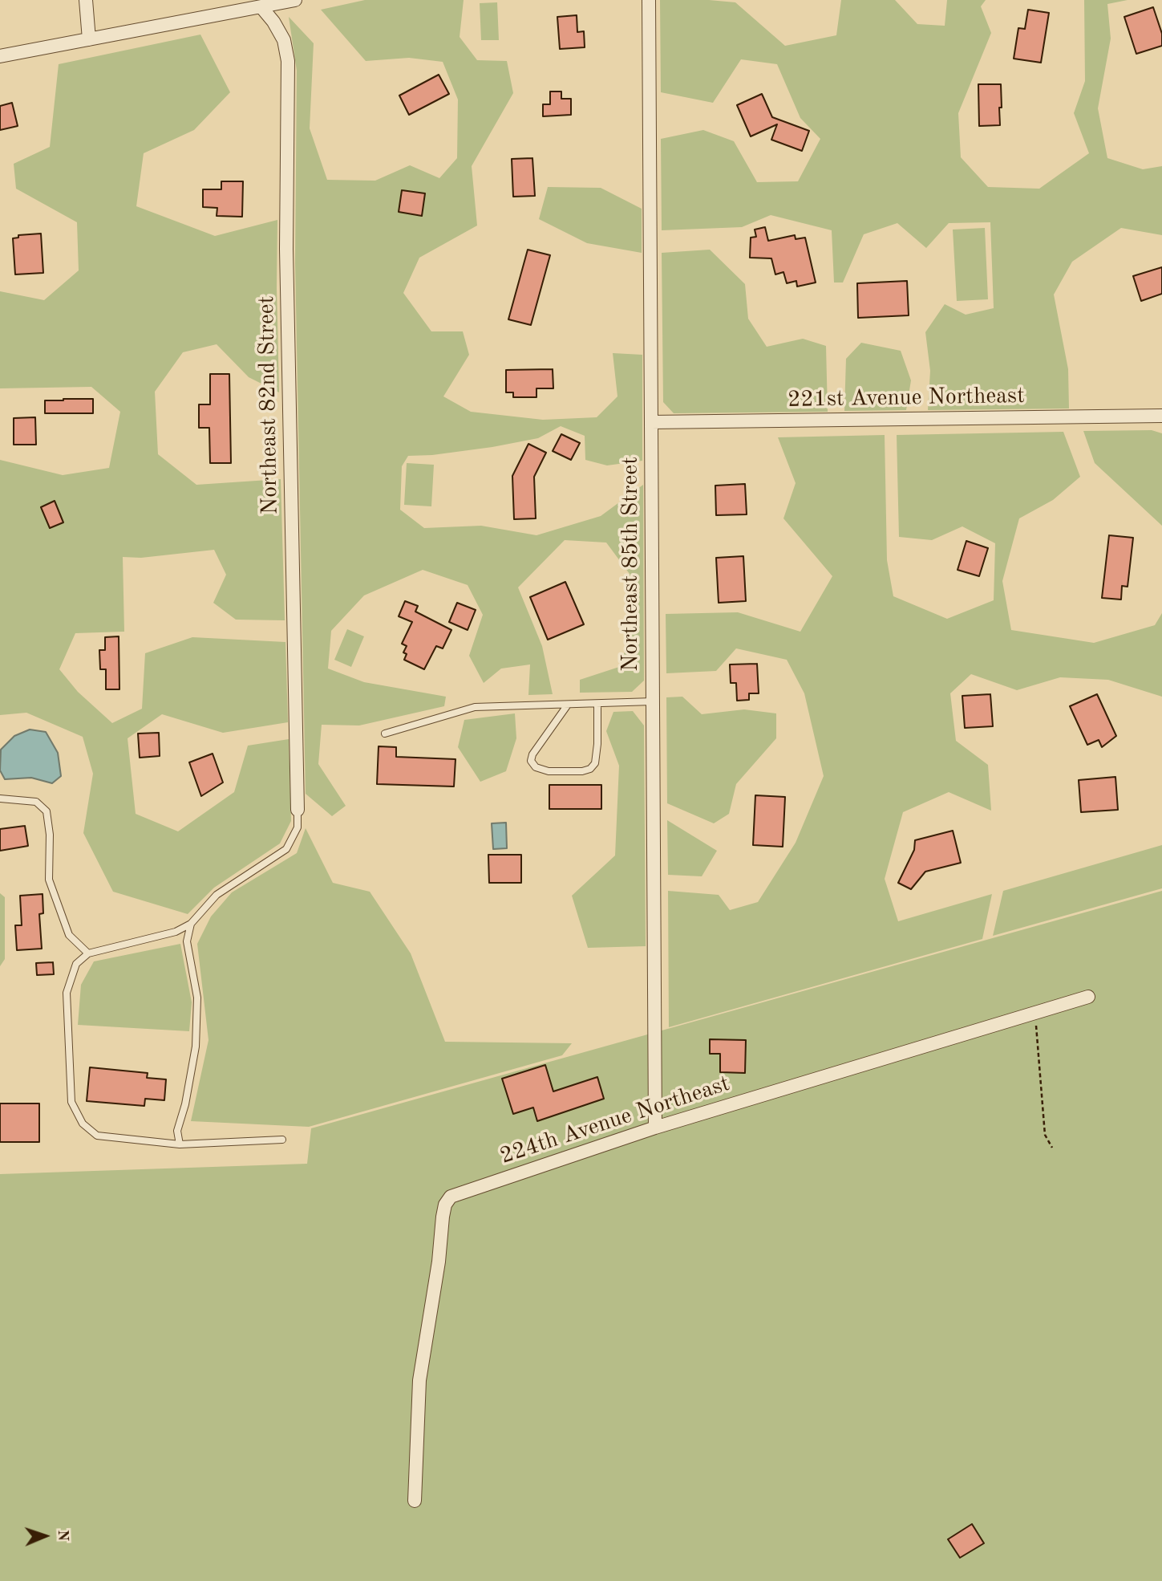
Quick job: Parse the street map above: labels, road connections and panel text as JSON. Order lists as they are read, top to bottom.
{
  "streets": {
    "street": [
      "221st Avenue Northeast",
      "Northeast 82nd Street",
      "Northeast 85th Street",
      "224th Avenue Northeast"
    ]
  },
  "crossings": [
    ["221st Avenue Northeast", "Northeast 85th Street"],
    ["Northeast 85th Street", "224th Avenue Northeast"]
  ],
  "north": "right"
}
